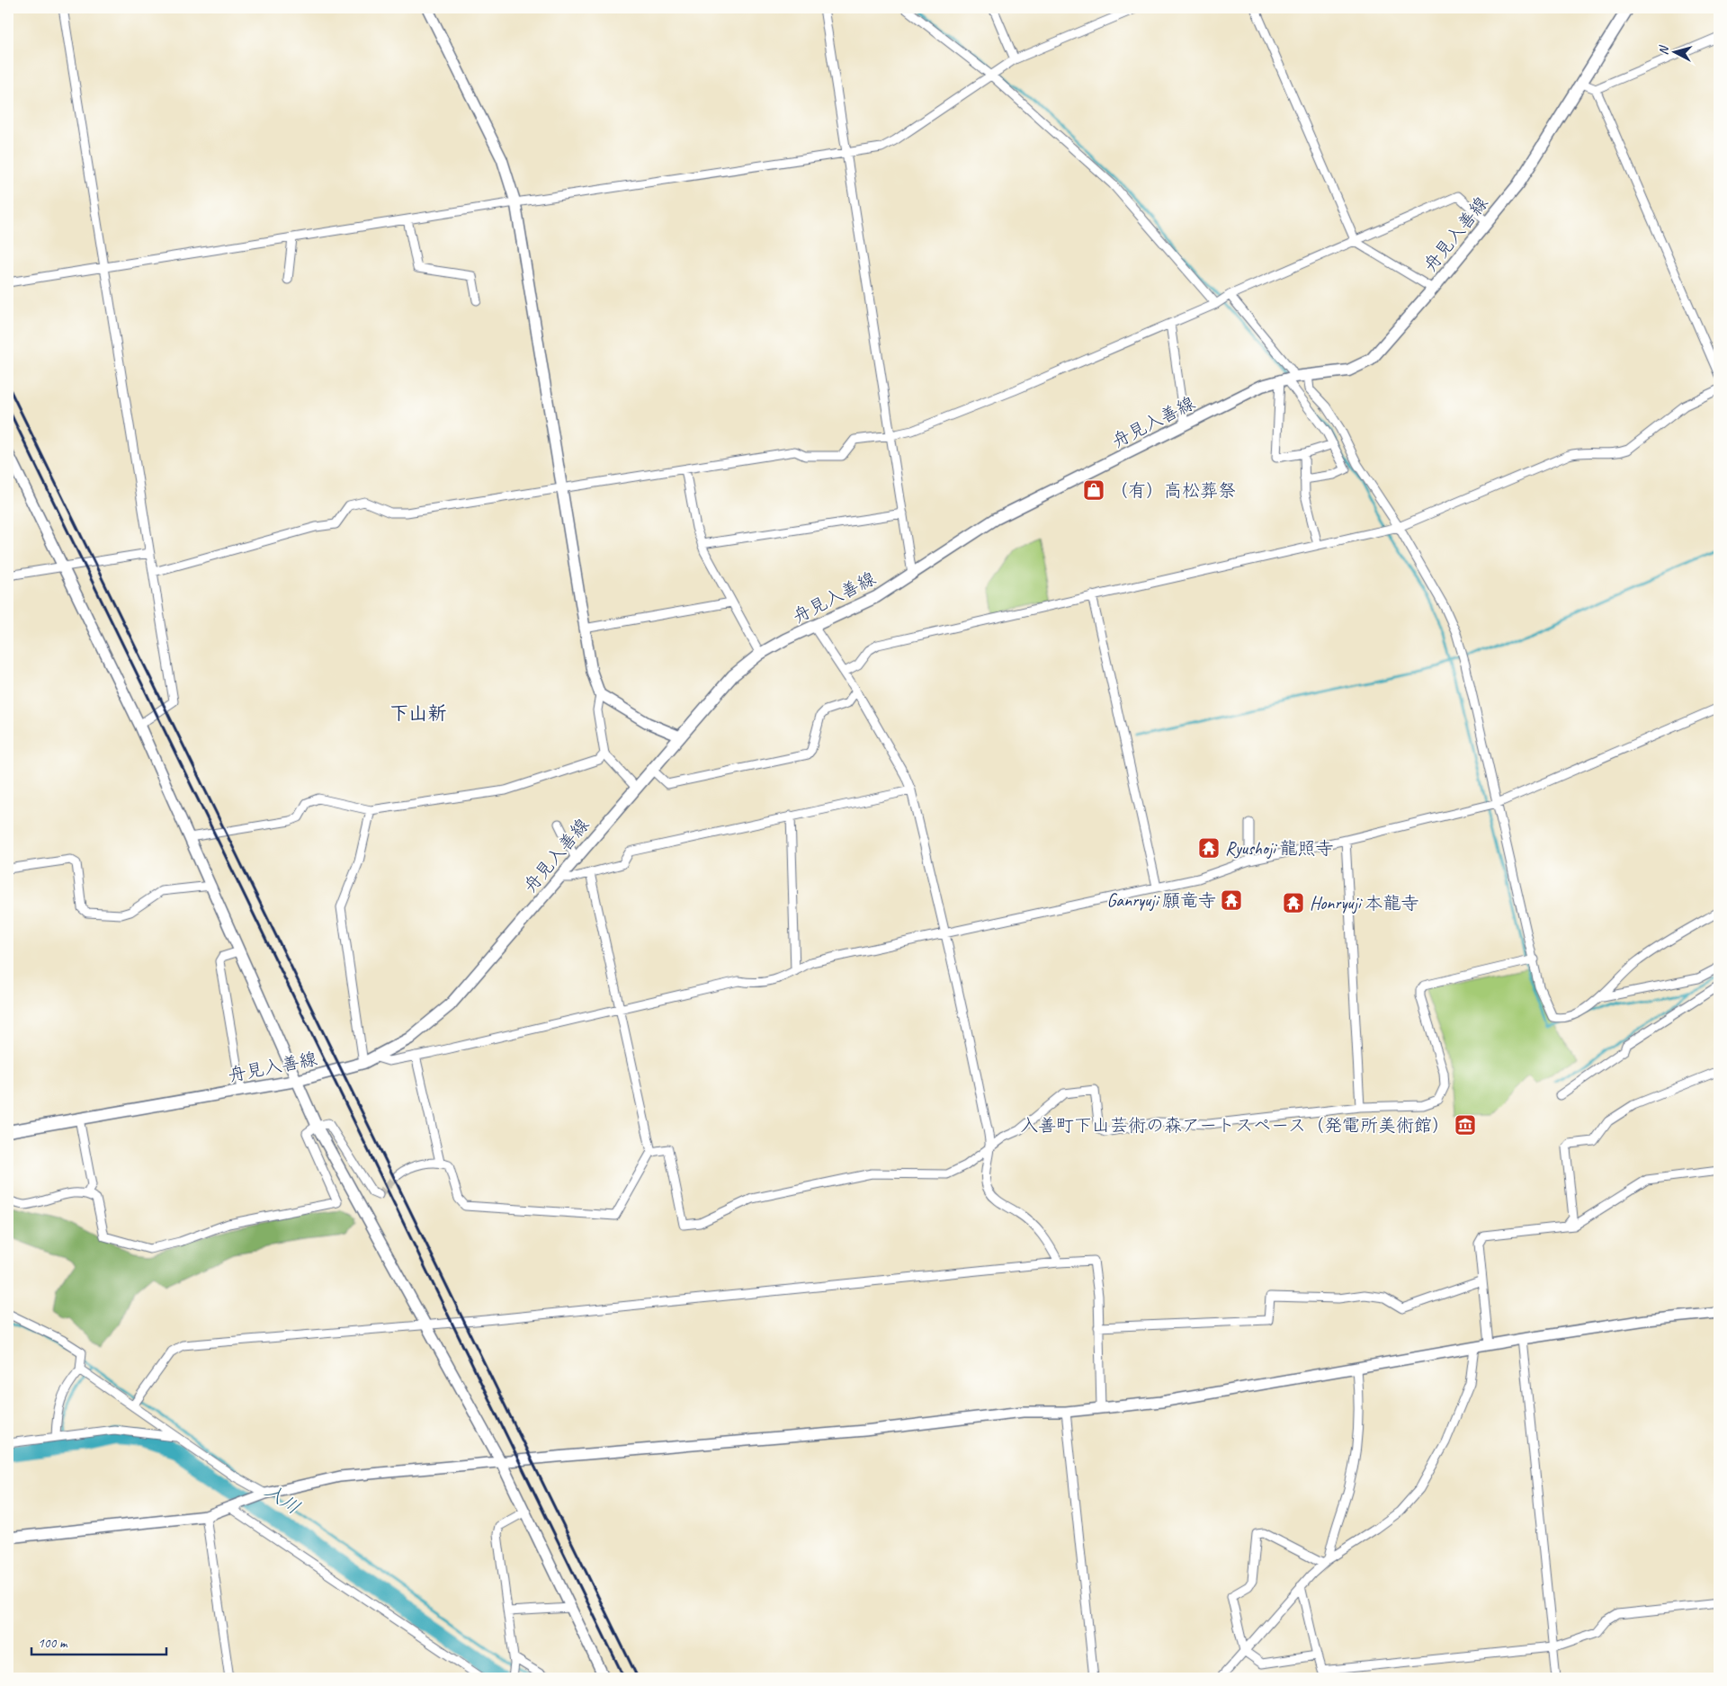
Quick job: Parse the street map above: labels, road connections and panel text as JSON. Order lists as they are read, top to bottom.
{
  "streets": {
    "main road": ["舟見入善線"]
  },
  "districts": ["下山新"],
  "water": ["入川"],
  "places": {
    "shop": ["（有）高松葬祭"],
    "temple": ["Ryushoji 龍照寺", "Ganryuji 願竜寺", "Honryuji 本龍寺"],
    "museum": ["入善町下山芸術の森アートスペース（発電所美術館）"]
  },
  "scale_bar": "100 m",
  "north": "left"
}
